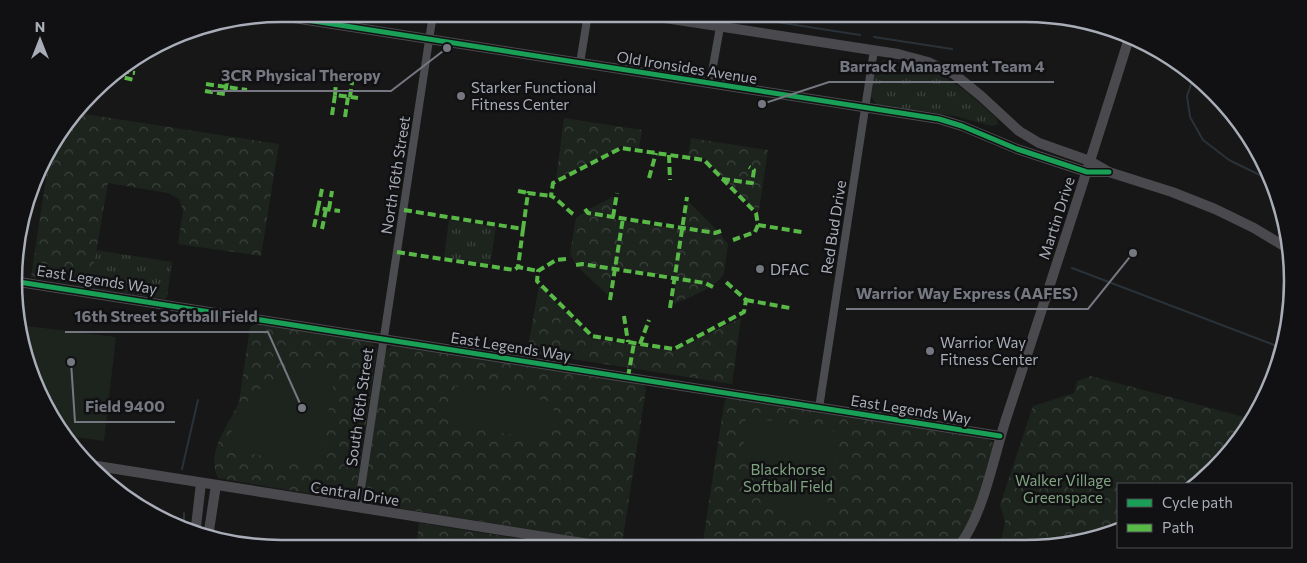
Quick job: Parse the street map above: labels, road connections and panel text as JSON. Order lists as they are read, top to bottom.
{
  "streets": {
    "street": [
      "Old Ironsides Avenue",
      "North 16th Street",
      "Martin Drive",
      "Red Bud Drive",
      "East Legends Way",
      "South 16th Street",
      "Central Drive"
    ]
  },
  "crossings": [
    ["Old Ironsides Avenue", "North 16th Street"],
    ["Old Ironsides Avenue", "Martin Drive"],
    ["Old Ironsides Avenue", "Red Bud Drive"],
    ["North 16th Street", "East Legends Way"],
    ["North 16th Street", "South 16th Street"],
    ["Martin Drive", "East Legends Way"],
    ["Red Bud Drive", "East Legends Way"],
    ["East Legends Way", "South 16th Street"],
    ["South 16th Street", "Central Drive"]
  ],
  "parks": ["Blackhorse Softball Field", "Walker Village Greenspace"],
  "places": [
    "3CR Physical Theropy",
    "Starker Functional Fitness Center",
    "Barrack Managment Team 4",
    "Warrior Way Express (AAFES)",
    "DFAC",
    "Warrior Way Fitness Center",
    "Field 9400",
    "16th Street Softball Field"
  ],
  "legend": ["Cycle path", "Path"],
  "north": "top"
}
